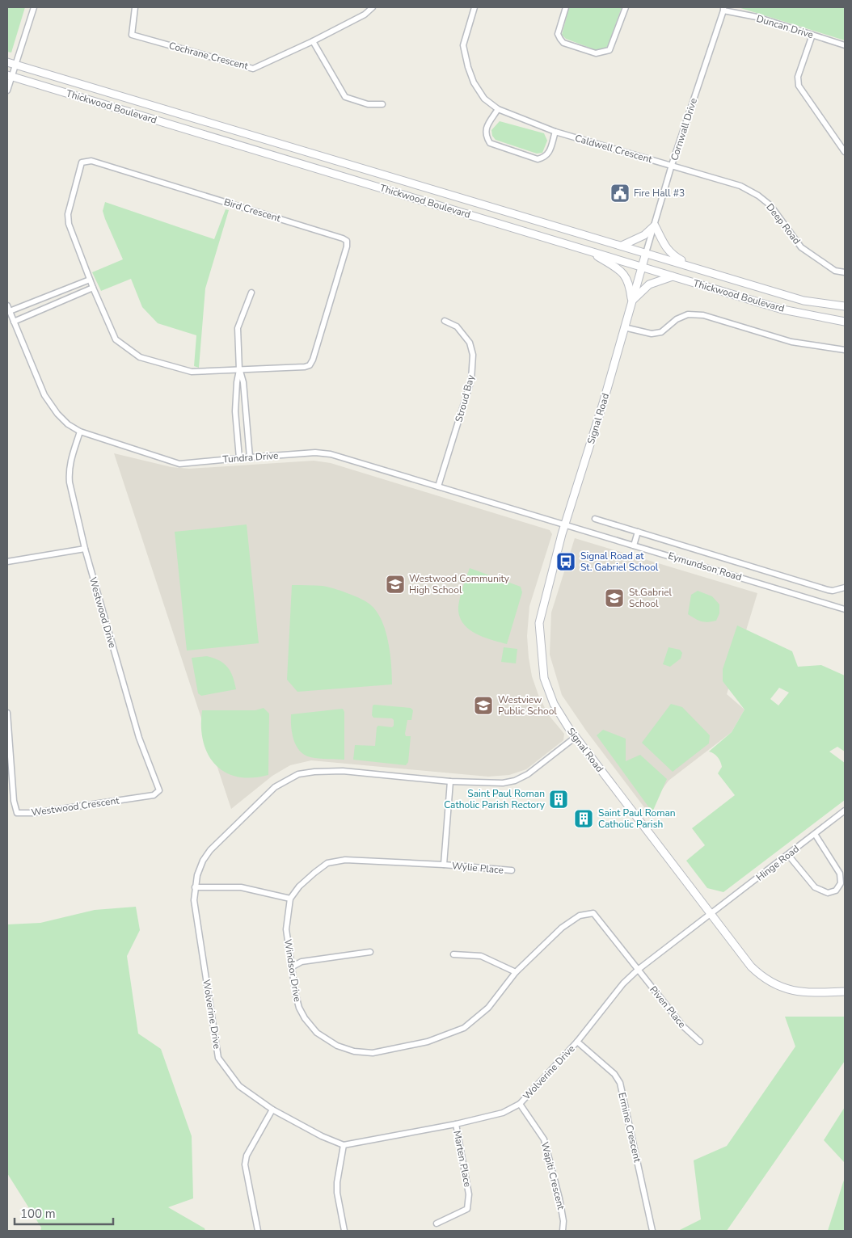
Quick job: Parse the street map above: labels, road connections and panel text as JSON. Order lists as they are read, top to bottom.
{
  "streets": {
    "main road": ["Thickwood Boulevard", "Signal Road"],
    "street": [
      "Duncan Drive",
      "Cochrane Crescent",
      "Cornwall Drive",
      "Caldwell Crescent",
      "Bird Crescent",
      "Deep Road",
      "Stroud Bay",
      "Tundra Drive",
      "Eymundson Road",
      "Westwood Drive",
      "Westwood Crescent",
      "Hinge Road",
      "Wylie Place",
      "Windsor Drive",
      "Piven Place",
      "Wolverine Drive",
      "Ermine Crescent",
      "Marten Place",
      "Wapiti Crescent"
    ]
  },
  "crossings": [
    ["Duncan Drive", "Cornwall Drive"],
    ["Thickwood Boulevard", "Cornwall Drive"],
    ["Thickwood Boulevard", "Signal Road"],
    ["Cornwall Drive", "Caldwell Crescent"],
    ["Cornwall Drive", "Deep Road"],
    ["Cornwall Drive", "Signal Road"],
    ["Caldwell Crescent", "Deep Road"],
    ["Stroud Bay", "Tundra Drive"],
    ["Signal Road", "Tundra Drive"],
    ["Signal Road", "Eymundson Road"],
    ["Signal Road", "Hinge Road"],
    ["Signal Road", "Wolverine Drive"],
    ["Tundra Drive", "Eymundson Road"],
    ["Tundra Drive", "Westwood Drive"],
    ["Westwood Drive", "Westwood Crescent"],
    ["Hinge Road", "Wolverine Drive"],
    ["Windsor Drive", "Piven Place"],
    ["Windsor Drive", "Wolverine Drive"],
    ["Piven Place", "Wolverine Drive"],
    ["Wolverine Drive", "Ermine Crescent"],
    ["Wolverine Drive", "Marten Place"],
    ["Wolverine Drive", "Wapiti Crescent"]
  ],
  "places": {
    "public building": ["Fire Hall #3"],
    "bus stop": ["Signal Road at St. Gabriel School"],
    "school or university": ["Westwood Community High School", "St.Gabriel School", "Westview Public School"],
    "building": ["Saint Paul Roman Catholic Parish Rectory", "Saint Paul Roman Catholic Parish"]
  },
  "scale_bar": "100 m"
}
